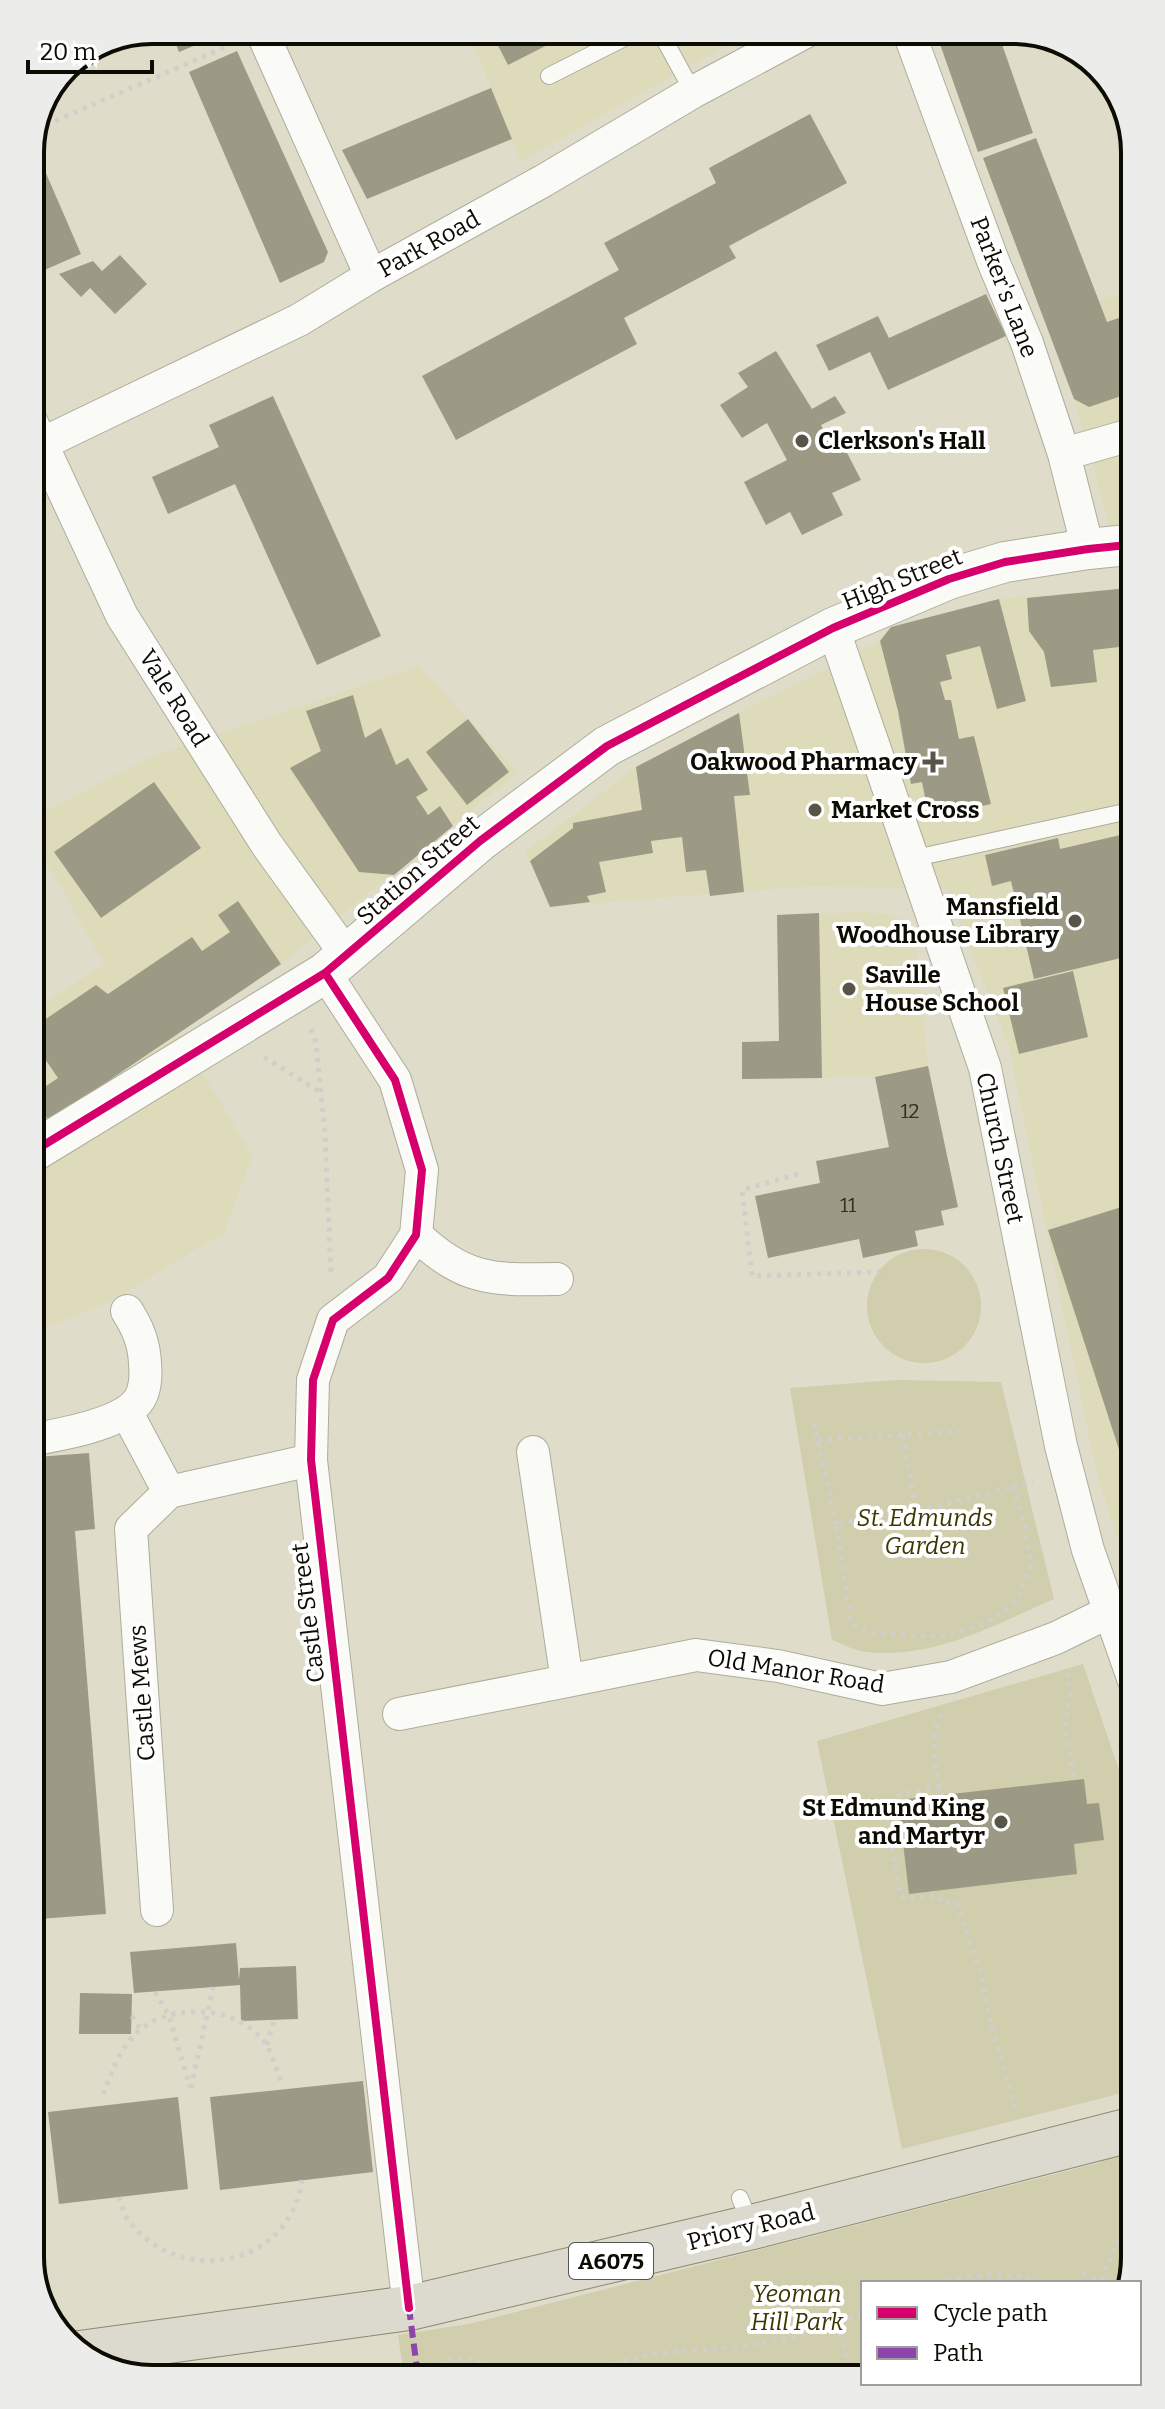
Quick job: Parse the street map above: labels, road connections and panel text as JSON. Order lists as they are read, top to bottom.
{
  "streets": {
    "main road": ["Priory Road", "A6075"],
    "street": [
      "Park Road",
      "Parker's Lane",
      "High Street",
      "Vale Road",
      "Station Street",
      "Church Street",
      "Castle Street",
      "Old Manor Road",
      "Castle Mews"
    ]
  },
  "crossings": [
    ["Parker's Lane", "High Street"],
    ["High Street", "Station Street"],
    ["High Street", "Church Street"],
    ["Vale Road", "Station Street"],
    ["Station Street", "Church Street"],
    ["Church Street", "Old Manor Road"],
    ["Castle Street", "Priory Road"]
  ],
  "parks": ["St. Edmunds Garden", "Yeoman Hill Park"],
  "places": {
    "other": [
      "Clerkson's Hall",
      "Market Cross",
      "Mansfield Woodhouse Library",
      "Saville House School",
      "St Edmund King and Martyr"
    ],
    "health": ["Oakwood Pharmacy"]
  },
  "house_numbers": ["12", "11"],
  "legend": ["Cycle path", "Path"],
  "scale_bar": "20 m"
}
